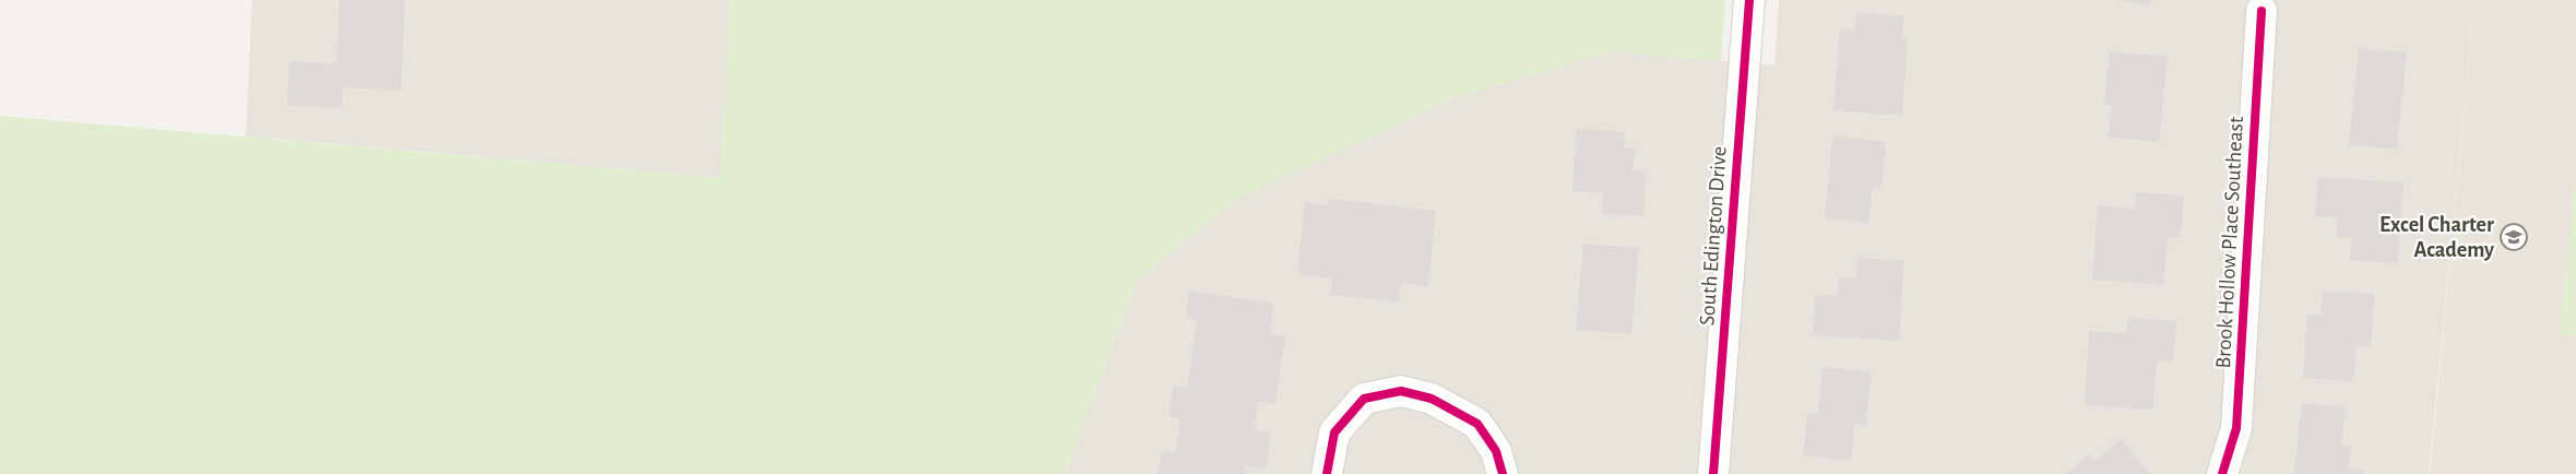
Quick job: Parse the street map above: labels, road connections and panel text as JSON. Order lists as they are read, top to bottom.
{
  "streets": {
    "street": ["South Edington Drive", "Brook Hollow Place Southeast"]
  },
  "places": {
    "school or university": ["Excel Charter Academy"]
  }
}
